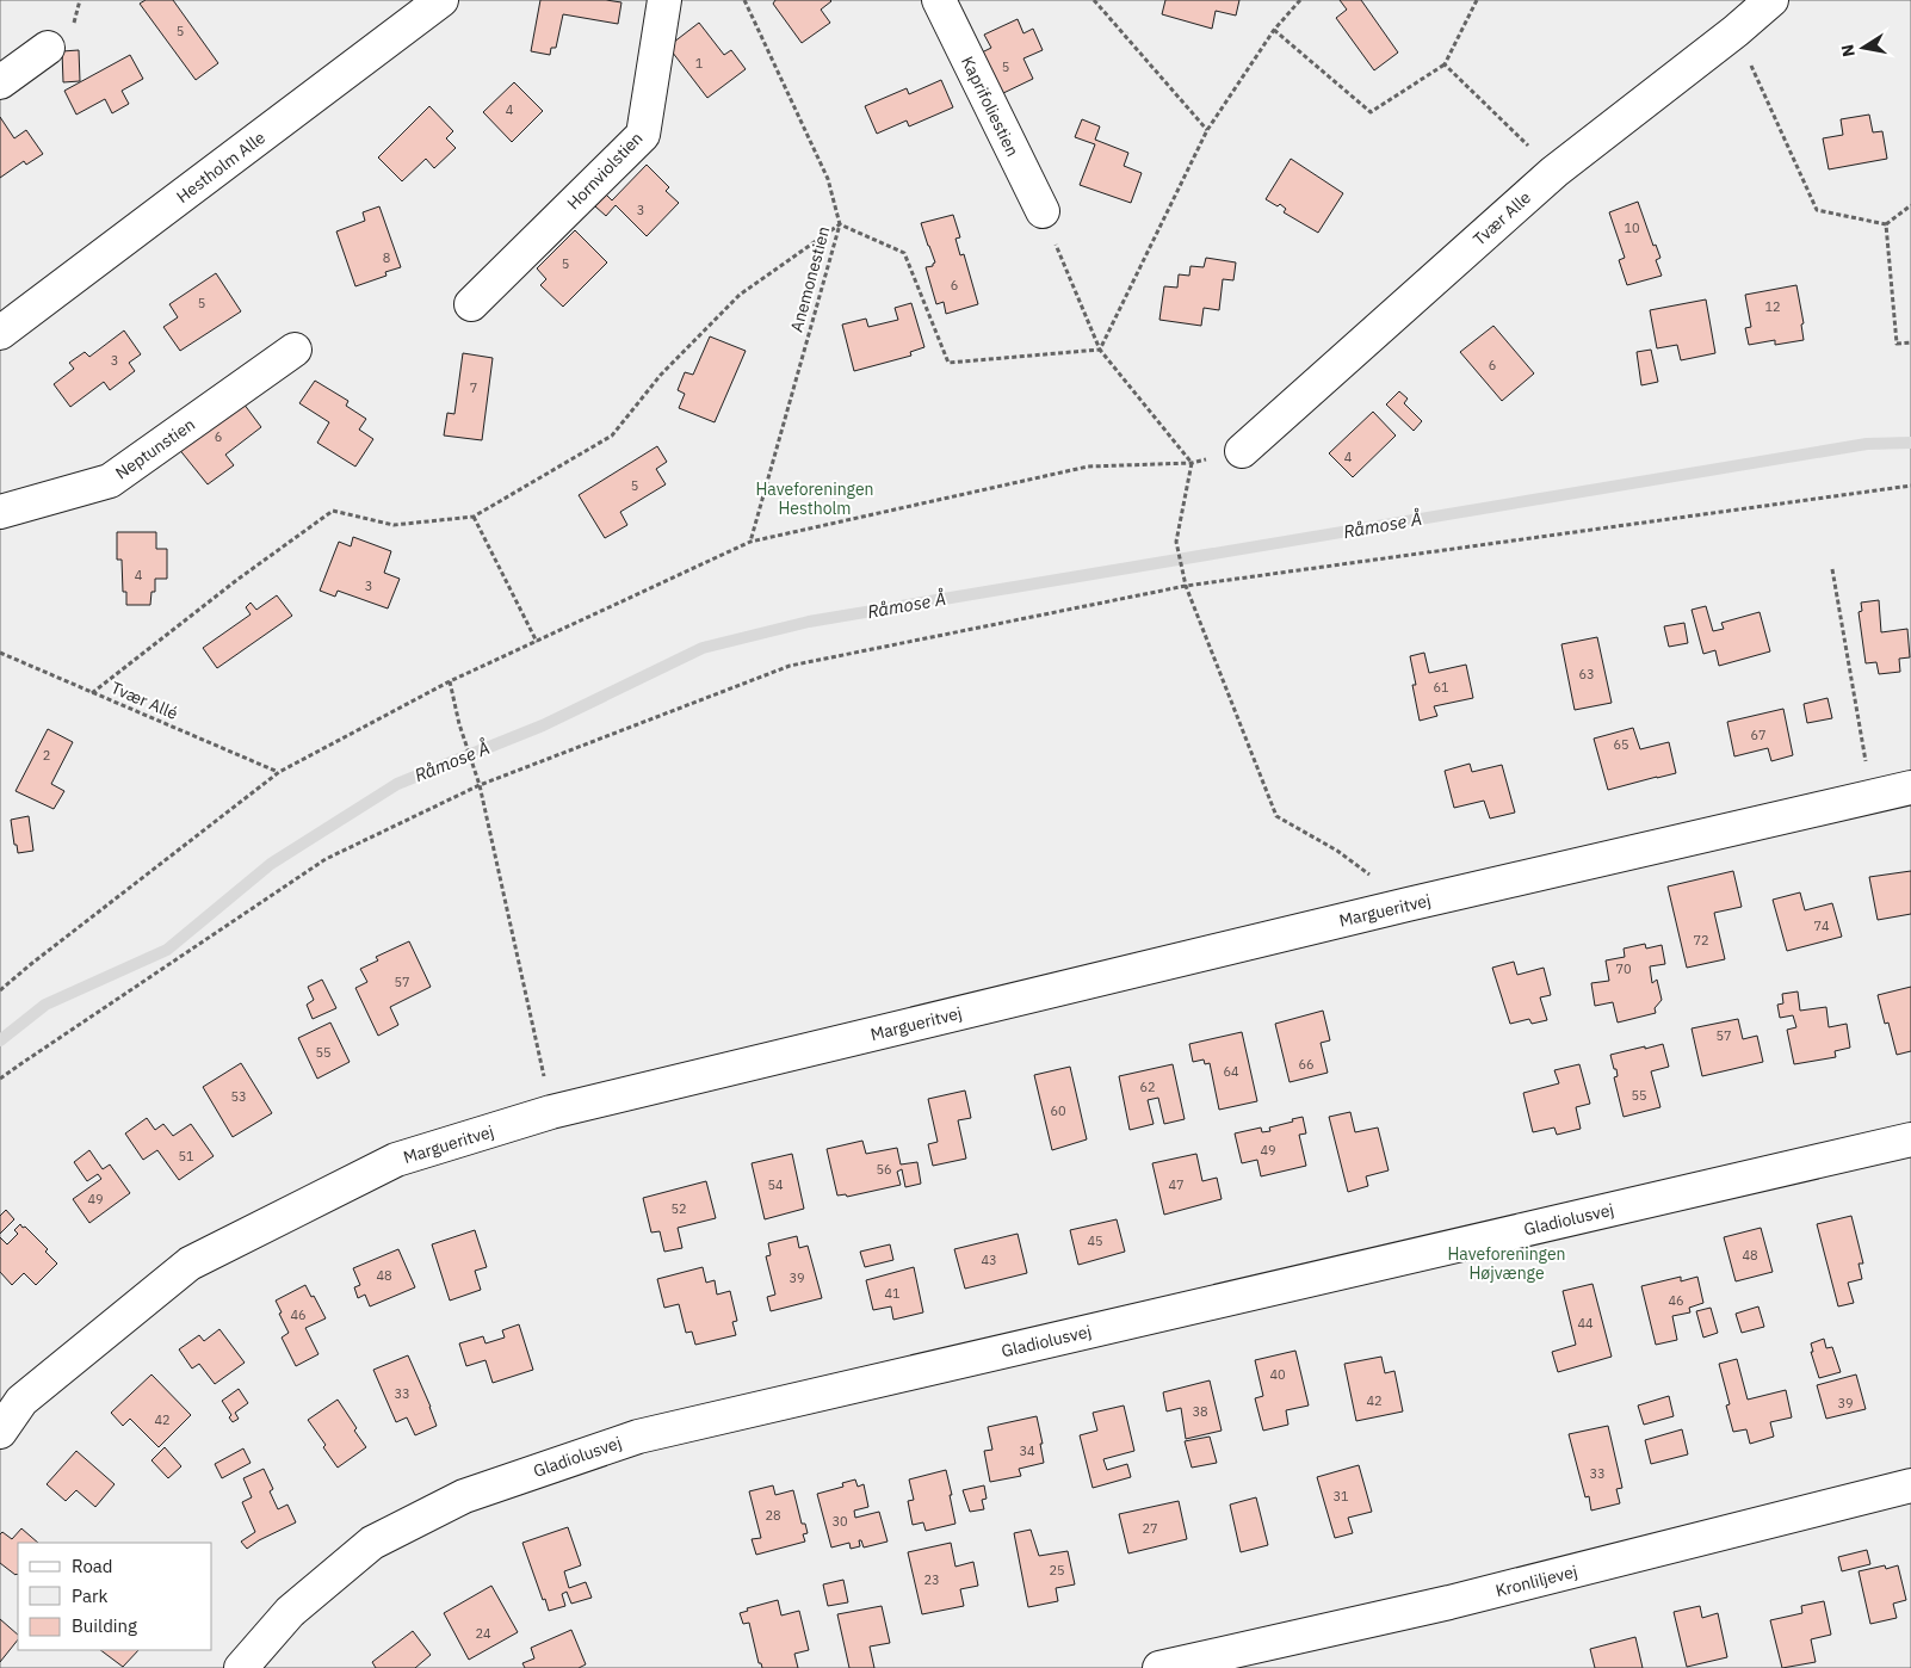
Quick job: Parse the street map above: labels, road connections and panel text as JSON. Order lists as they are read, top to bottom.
{
  "streets": {
    "lane": [
      "Kaprifoliestien",
      "Hestholm Alle",
      "Hornviolstien",
      "Tvær Alle",
      "Neptunstien",
      "Margueritvej",
      "Gladiolusvej",
      "Kronliljevej"
    ],
    "path": ["Anemonestien", "Tvær Allé"]
  },
  "water": ["Råmose Å"],
  "parks": ["Haveforeningen Hestholm", "Haveforeningen Højvænge"],
  "house_numbers": [
    "5",
    "1",
    "5",
    "4",
    "3",
    "10",
    "8",
    "5",
    "6",
    "5",
    "12",
    "3",
    "6",
    "7",
    "6",
    "4",
    "5",
    "4",
    "3",
    "63",
    "61",
    "67",
    "65",
    "2",
    "74",
    "72",
    "70",
    "57",
    "57",
    "55",
    "66",
    "64",
    "62",
    "55",
    "53",
    "60",
    "49",
    "51",
    "56",
    "54",
    "47",
    "49",
    "52",
    "45",
    "48",
    "43",
    "48",
    "39",
    "41",
    "46",
    "46",
    "44",
    "40",
    "33",
    "42",
    "39",
    "38",
    "42",
    "34",
    "33",
    "31",
    "28",
    "30",
    "27",
    "25",
    "23",
    "24"
  ],
  "legend": ["Road", "Park", "Building"],
  "north": "left"
}
